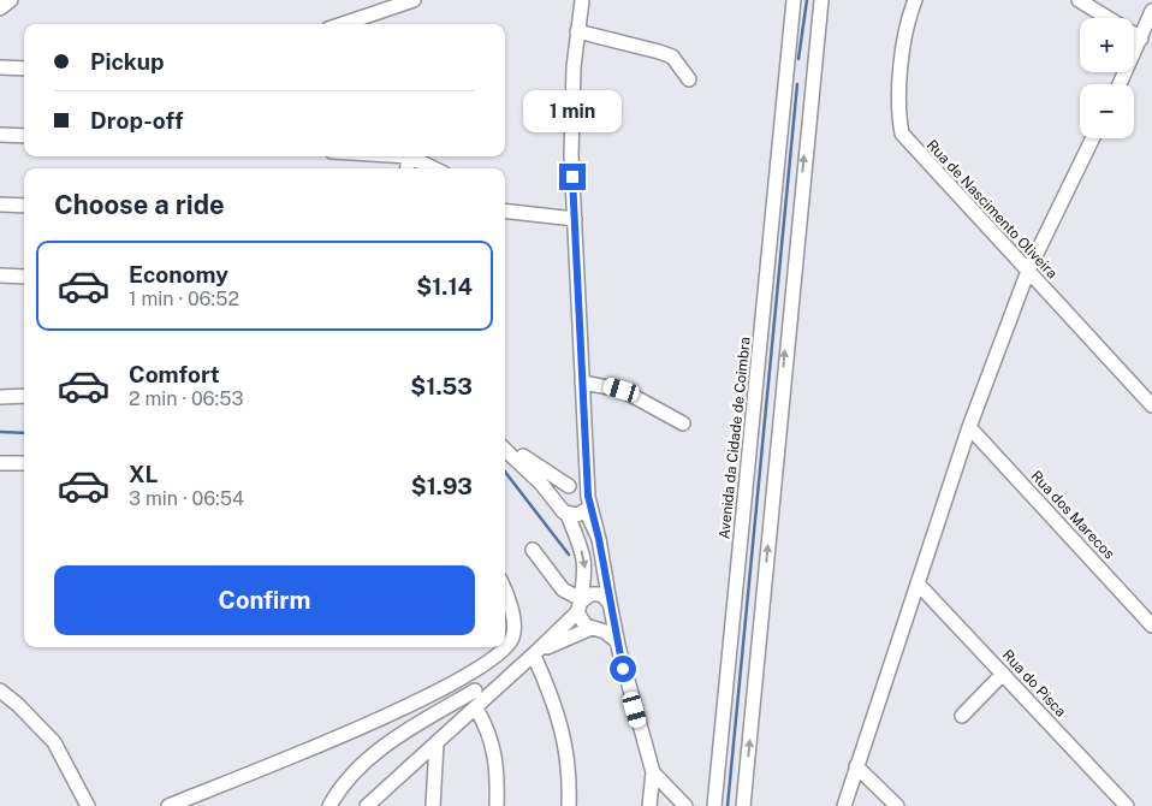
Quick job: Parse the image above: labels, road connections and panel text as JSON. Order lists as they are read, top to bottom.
{
  "streets": {
    "street": [
      "Rua de Nascimento Oliveira",
      "Avenida da Cidade de Coimbra",
      "Rua dos Marecos",
      "Rua do Pisca"
    ]
  },
  "page": {
    "map_buttons": ["+", "−"],
    "banner": ["Pickup", "Drop-off"],
    "bubble": "1 min",
    "heading": "Choose a ride",
    "list": [
      {
        "name": "Economy",
        "note": "1 min · 06:52",
        "value": "$1.14"
      },
      {
        "name": "Comfort",
        "note": "2 min · 06:53",
        "value": "$1.53"
      },
      {
        "name": "XL",
        "note": "3 min · 06:54",
        "value": "$1.93"
      }
    ],
    "buttons": "Confirm"
  }
}
